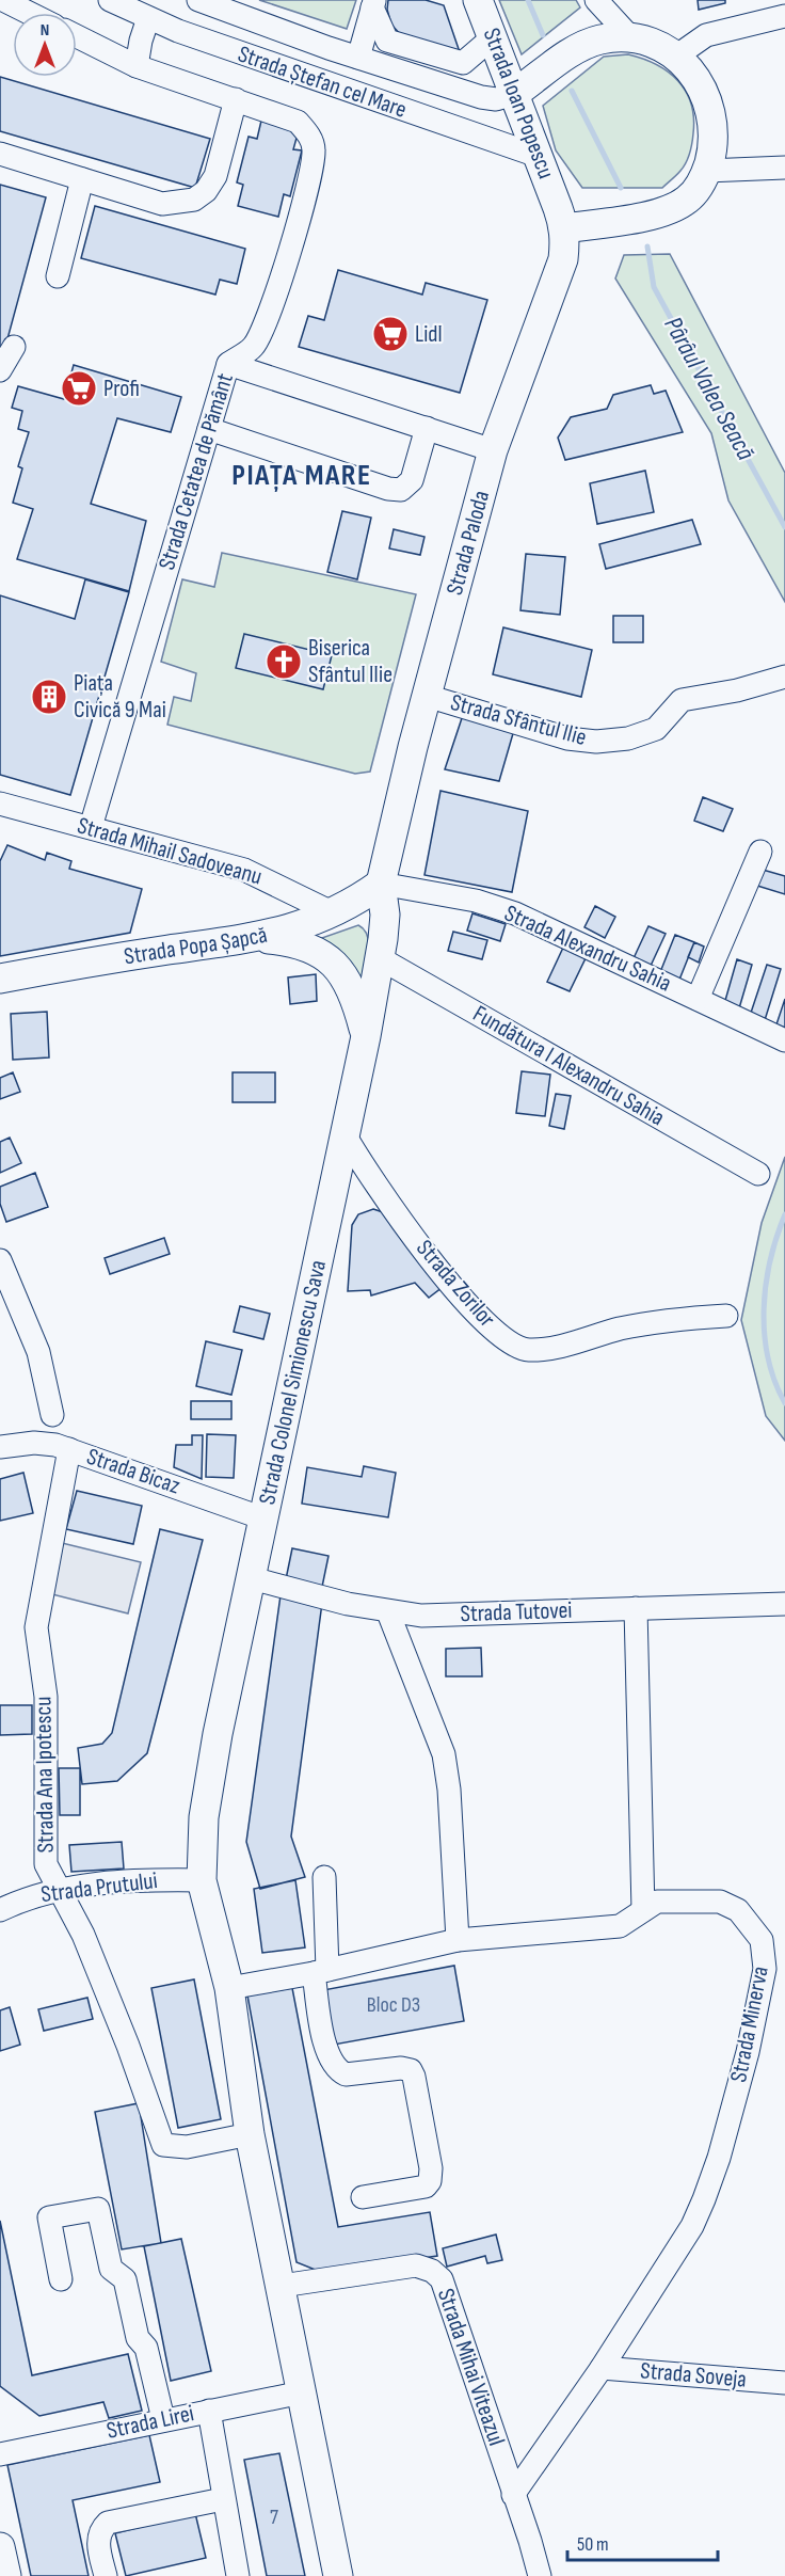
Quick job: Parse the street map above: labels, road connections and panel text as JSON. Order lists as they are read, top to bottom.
{
  "streets": {
    "main road": [
      "Strada Ioan Popescu",
      "Strada Paloda",
      "Strada Popa Șapcă",
      "Strada Colonel Simionescu Sava"
    ],
    "street": [
      "Strada Ștefan cel Mare",
      "Strada Cetatea de Pământ",
      "Strada Sfântul Ilie",
      "Strada Mihail Sadoveanu",
      "Strada Alexandru Sahia",
      "Fundătura I Alexandru Sahia",
      "Strada Zorilor",
      "Strada Bicaz",
      "Strada Tutovei",
      "Strada Ana Ipotescu",
      "Strada Prutului",
      "Strada Minerva",
      "Strada Mihai Viteazul",
      "Strada Soveja",
      "Strada Lirei"
    ]
  },
  "crossings": [
    ["Strada Ștefan cel Mare", "Strada Ioan Popescu"],
    ["Strada Ștefan cel Mare", "Strada Paloda"],
    ["Strada Ioan Popescu", "Strada Paloda"],
    ["Strada Cetatea de Pământ", "Strada Mihail Sadoveanu"],
    ["Strada Paloda", "Strada Sfântul Ilie"],
    ["Strada Paloda", "Strada Popa Șapcă"],
    ["Strada Paloda", "Strada Alexandru Sahia"],
    ["Strada Paloda", "Strada Colonel Simionescu Sava"],
    ["Strada Mihail Sadoveanu", "Strada Popa Șapcă"],
    ["Strada Popa Șapcă", "Strada Alexandru Sahia"],
    ["Strada Popa Șapcă", "Strada Colonel Simionescu Sava"],
    ["Strada Alexandru Sahia", "Strada Colonel Simionescu Sava"],
    ["Fundătura I Alexandru Sahia", "Strada Colonel Simionescu Sava"],
    ["Strada Zorilor", "Strada Colonel Simionescu Sava"],
    ["Strada Colonel Simionescu Sava", "Strada Bicaz"],
    ["Strada Colonel Simionescu Sava", "Strada Tutovei"],
    ["Strada Colonel Simionescu Sava", "Strada Prutului"],
    ["Strada Bicaz", "Strada Ana Ipotescu"],
    ["Strada Ana Ipotescu", "Strada Prutului"],
    ["Strada Minerva", "Strada Mihai Viteazul"],
    ["Strada Minerva", "Strada Soveja"]
  ],
  "districts": ["PIAȚA MARE"],
  "water": ["Pârâul Valea Seacă"],
  "places": {
    "supermarket": ["Lidl", "Profi"],
    "church": ["Biserica Sfântul Ilie"],
    "building": ["Piața Civică 9 Mai"]
  },
  "house_numbers": ["Bloc D3", "7"],
  "scale_bar": "50 m",
  "north": "top"
}
